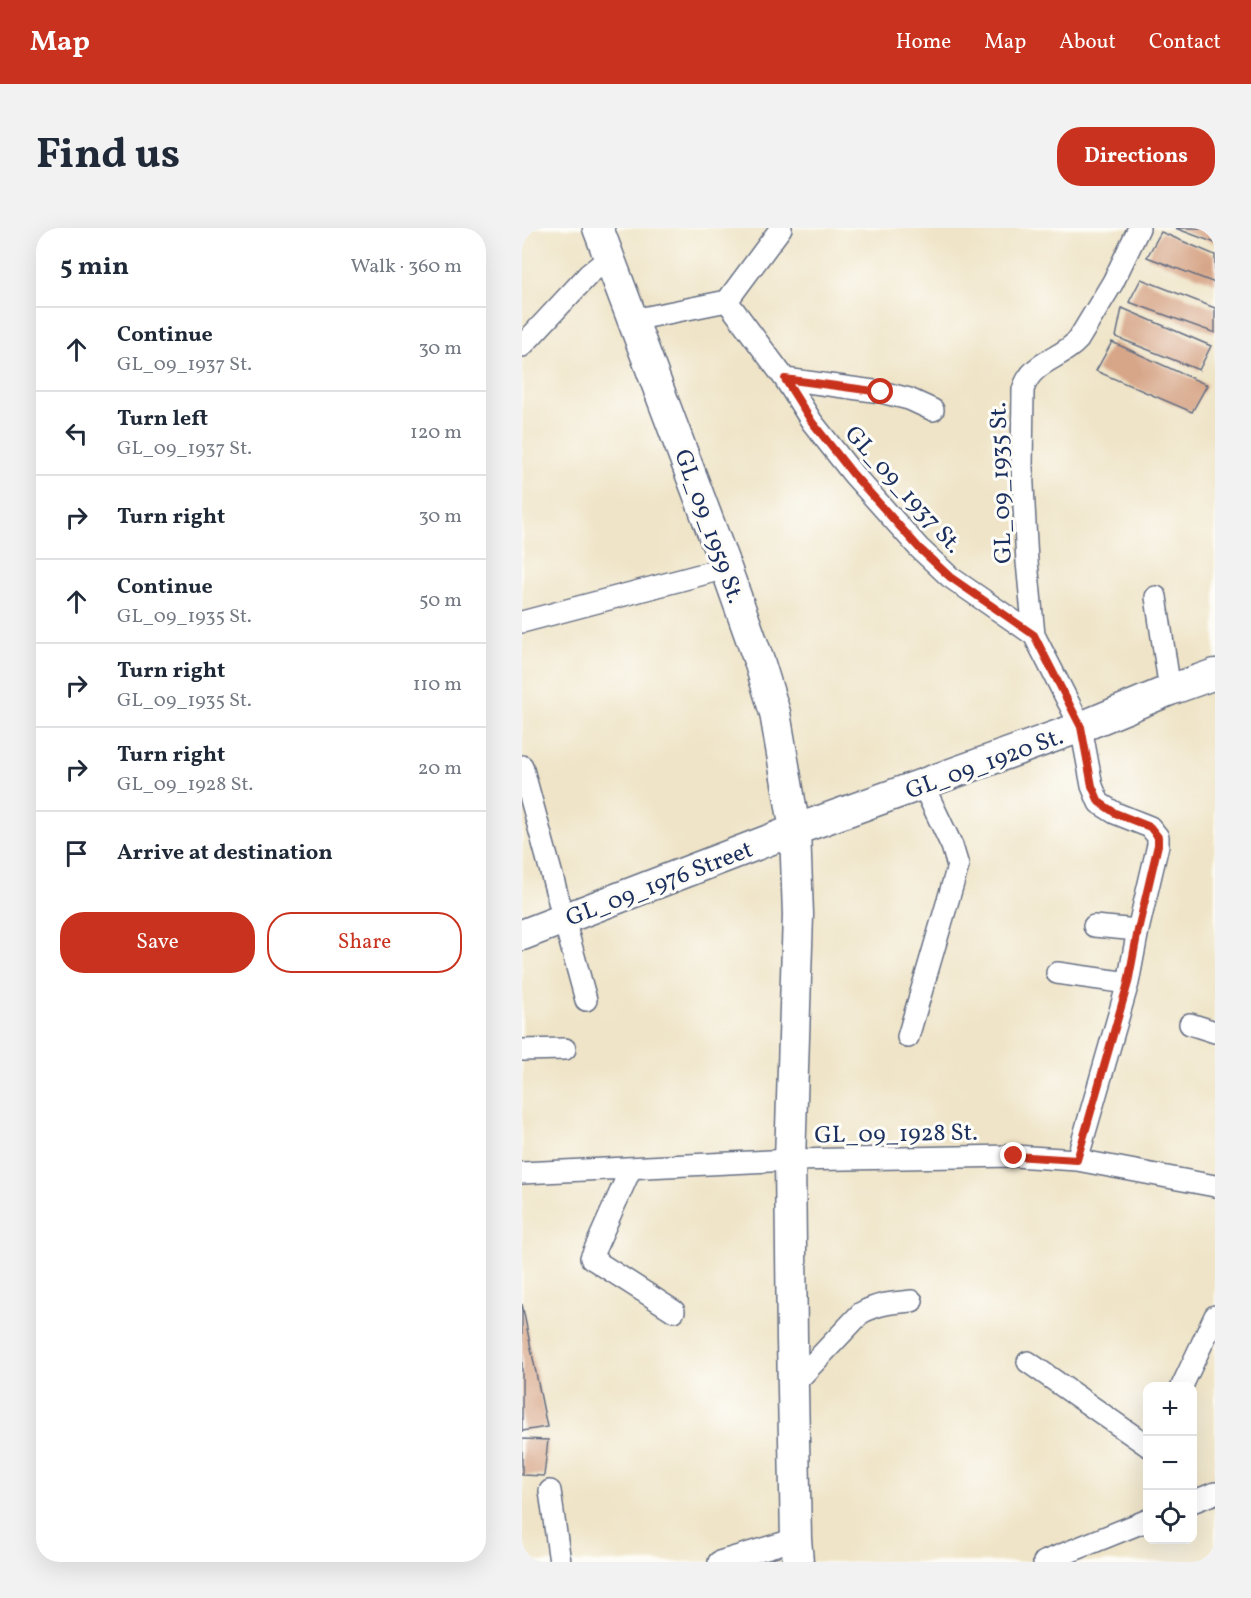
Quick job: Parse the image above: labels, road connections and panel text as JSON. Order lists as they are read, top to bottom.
{
  "streets": {
    "main road": ["GL_09_1959 St.", "GL_09_1920 St.", "GL_09_1976 Street"],
    "street": ["GL_09_1935 St.", "GL_09_1937 St.", "GL_09_1928 St."]
  },
  "crossings": [
    ["GL_09_1935 St.", "GL_09_1937 St."],
    ["GL_09_1959 St.", "GL_09_1920 St."],
    ["GL_09_1959 St.", "GL_09_1976 Street"],
    ["GL_09_1959 St.", "GL_09_1928 St."],
    ["GL_09_1920 St.", "GL_09_1976 Street"]
  ],
  "page": {
    "header": "Map",
    "nav": [
      "Home",
      "Map",
      "About",
      "Contact"
    ],
    "title": "Find us",
    "buttons": [
      "Directions",
      ["Save", "Share"]
    ],
    "heading": ["5 min", "Walk · 360 m"],
    "list": [
      ["Continue", "GL_09_1937 St.", "30 m"],
      ["Turn left", "GL_09_1937 St.", "120 m"],
      ["Turn right", "30 m"],
      ["Continue", "GL_09_1935 St.", "50 m"],
      ["Turn right", "GL_09_1935 St.", "110 m"],
      ["Turn right", "GL_09_1928 St.", "20 m"],
      "Arrive at destination"
    ],
    "map_buttons": ["+", "−"]
  }
}
